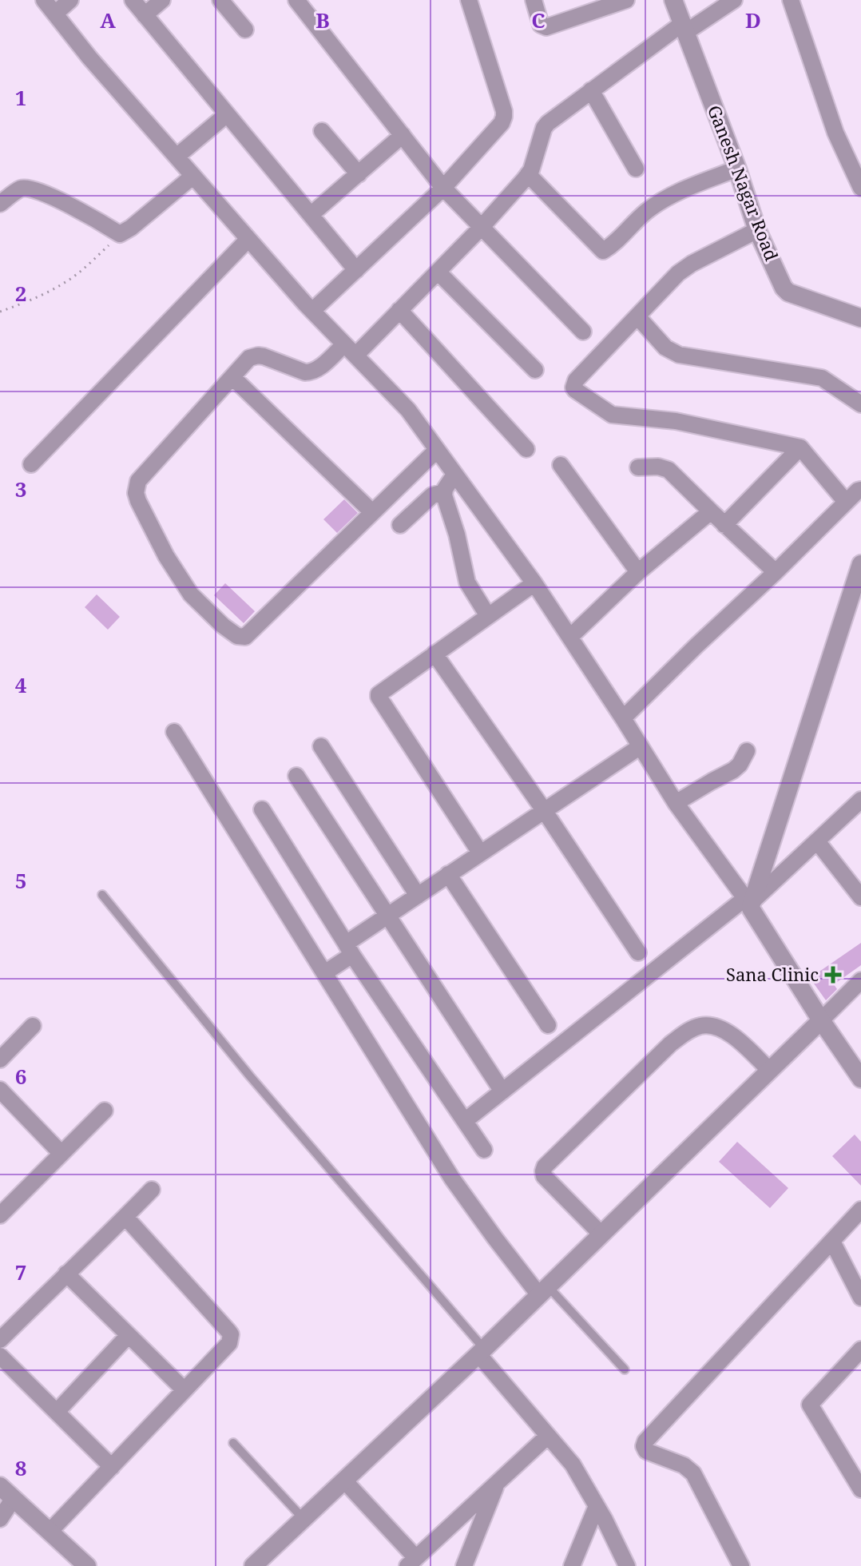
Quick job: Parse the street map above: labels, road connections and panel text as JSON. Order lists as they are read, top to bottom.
{
  "streets": {
    "street": ["Ganesh Nagar Road"]
  },
  "places": {
    "health": ["Sana Clinic"]
  },
  "grid": {
    "columns": [
      "A",
      "B",
      "C",
      "D"
    ],
    "rows": [
      "1",
      "2",
      "3",
      "4",
      "5",
      "6",
      "7",
      "8"
    ]
  }
}
